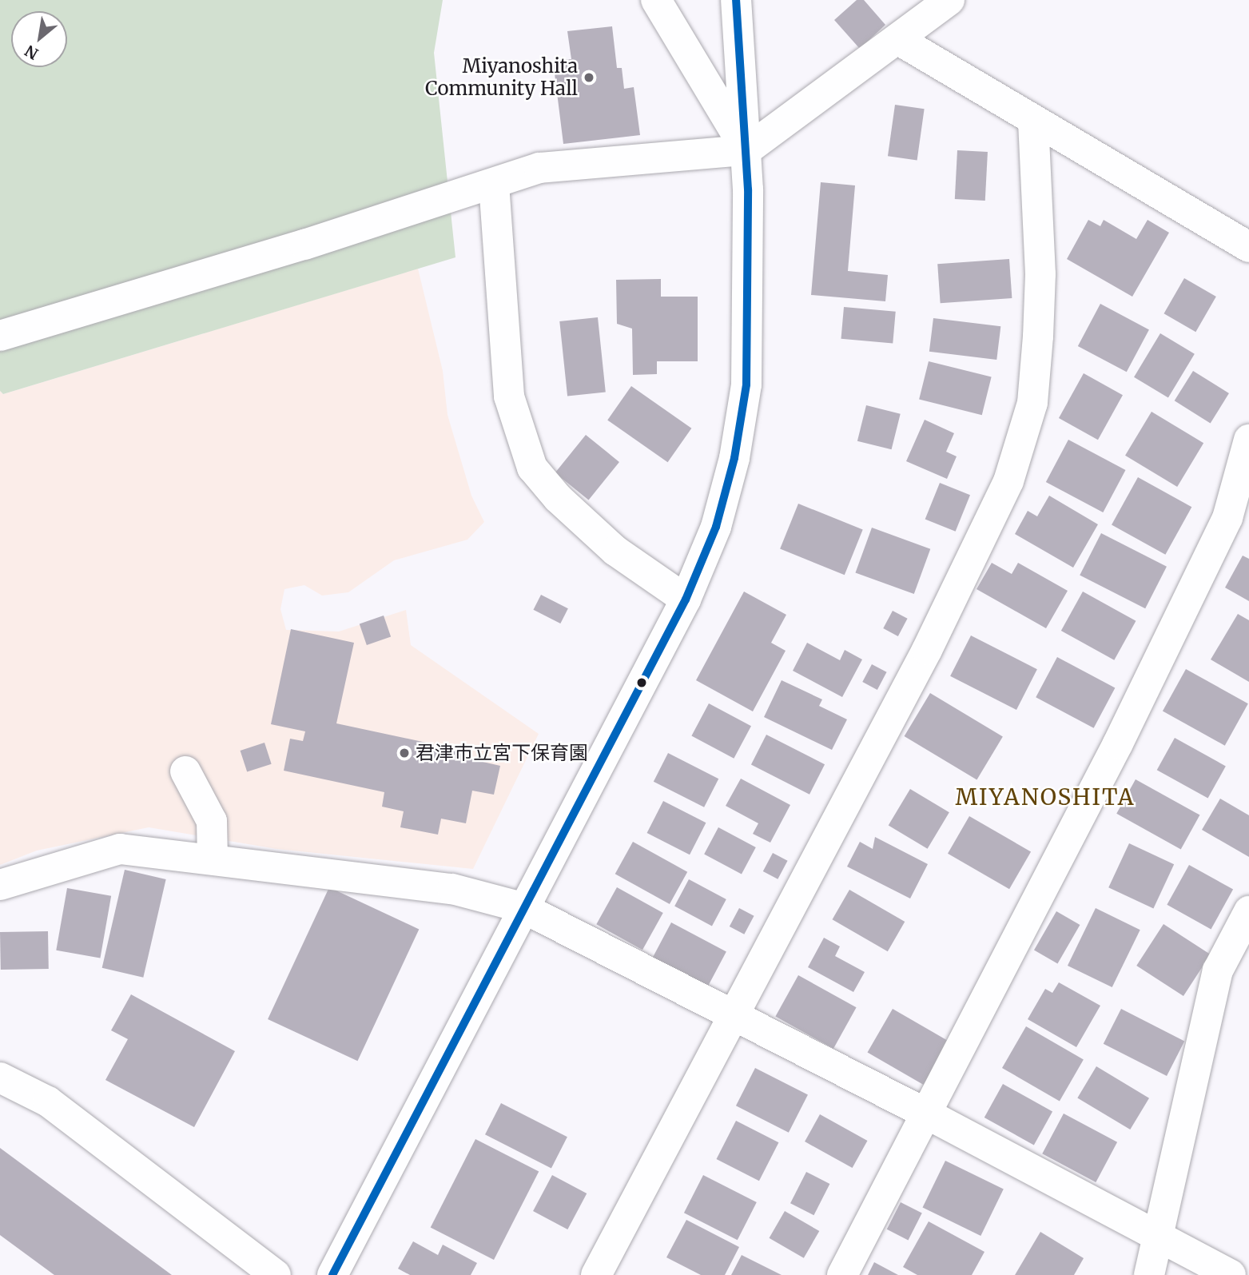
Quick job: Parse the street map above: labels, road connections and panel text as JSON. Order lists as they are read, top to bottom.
{
  "districts": ["MIYANOSHITA"],
  "places": ["Miyanoshita Community Hall", "君津市立宮下保育園"],
  "north": "bottom left"
}
